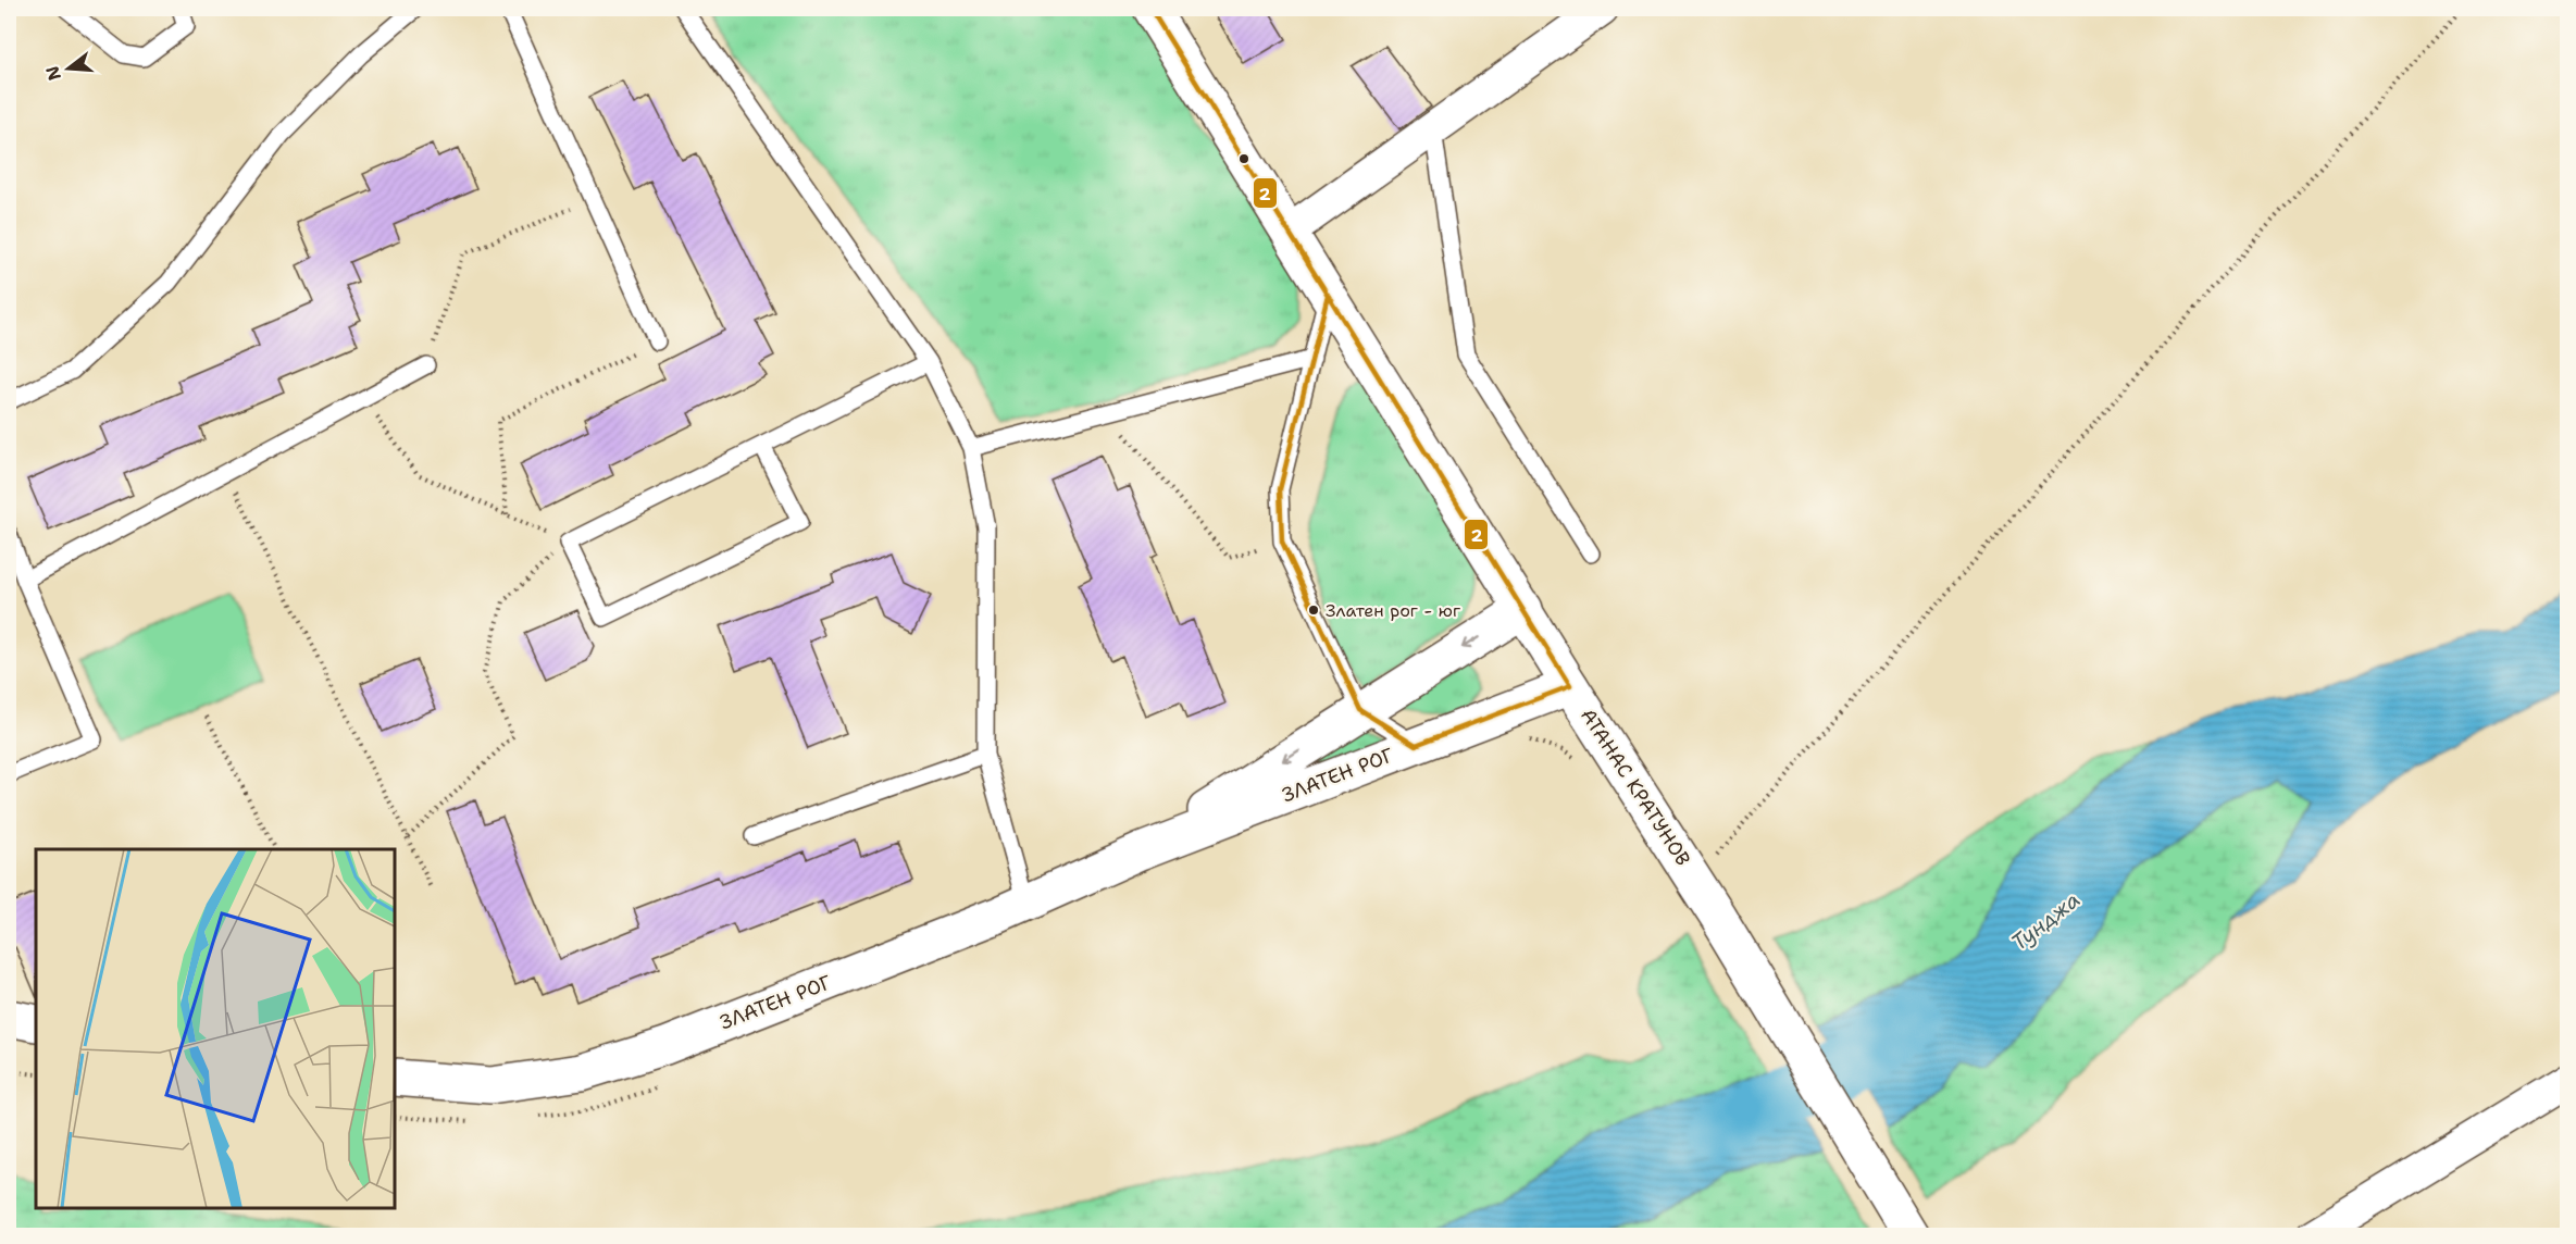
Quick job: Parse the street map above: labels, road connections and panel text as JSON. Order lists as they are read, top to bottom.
{
  "streets": {
    "street": ["ЗЛАТЕН РОГ", "АТАНАС КРАТУНОВ"]
  },
  "crossings": [
    ["ЗЛАТЕН РОГ", "АТАНАС КРАТУНОВ"]
  ],
  "water": ["Тунджа"],
  "places": ["Златен рог - юг"],
  "lines": ["transit line 2"],
  "north": "left"
}
